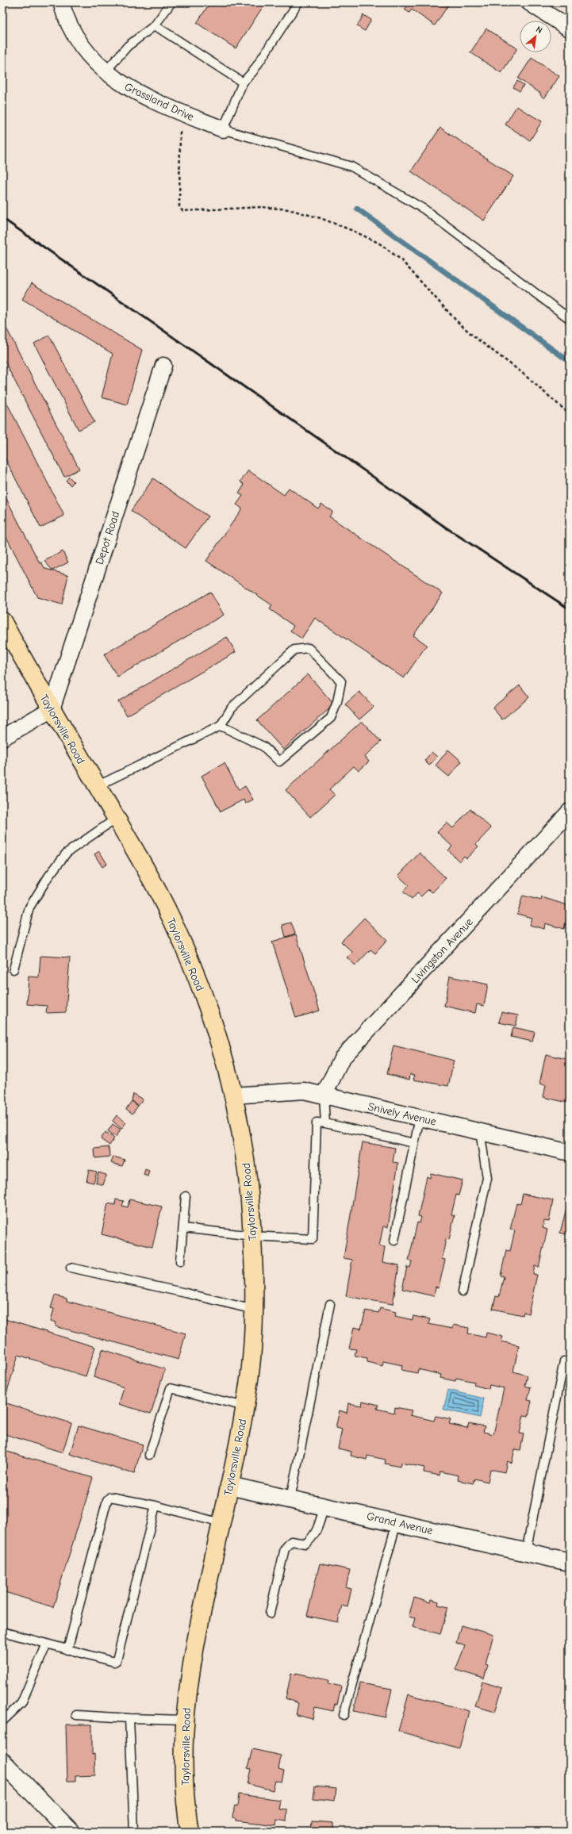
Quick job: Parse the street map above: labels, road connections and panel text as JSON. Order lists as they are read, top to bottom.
{
  "streets": {
    "main road": ["Taylorsville Road"],
    "street": [
      "Grassland Drive",
      "Depot Road",
      "Livingston Avenue",
      "Snively Avenue",
      "Grand Avenue"
    ]
  },
  "crossings": [
    ["Depot Road", "Taylorsville Road"],
    ["Taylorsville Road", "Snively Avenue"],
    ["Taylorsville Road", "Grand Avenue"],
    ["Livingston Avenue", "Snively Avenue"]
  ],
  "north": "top right"
}
